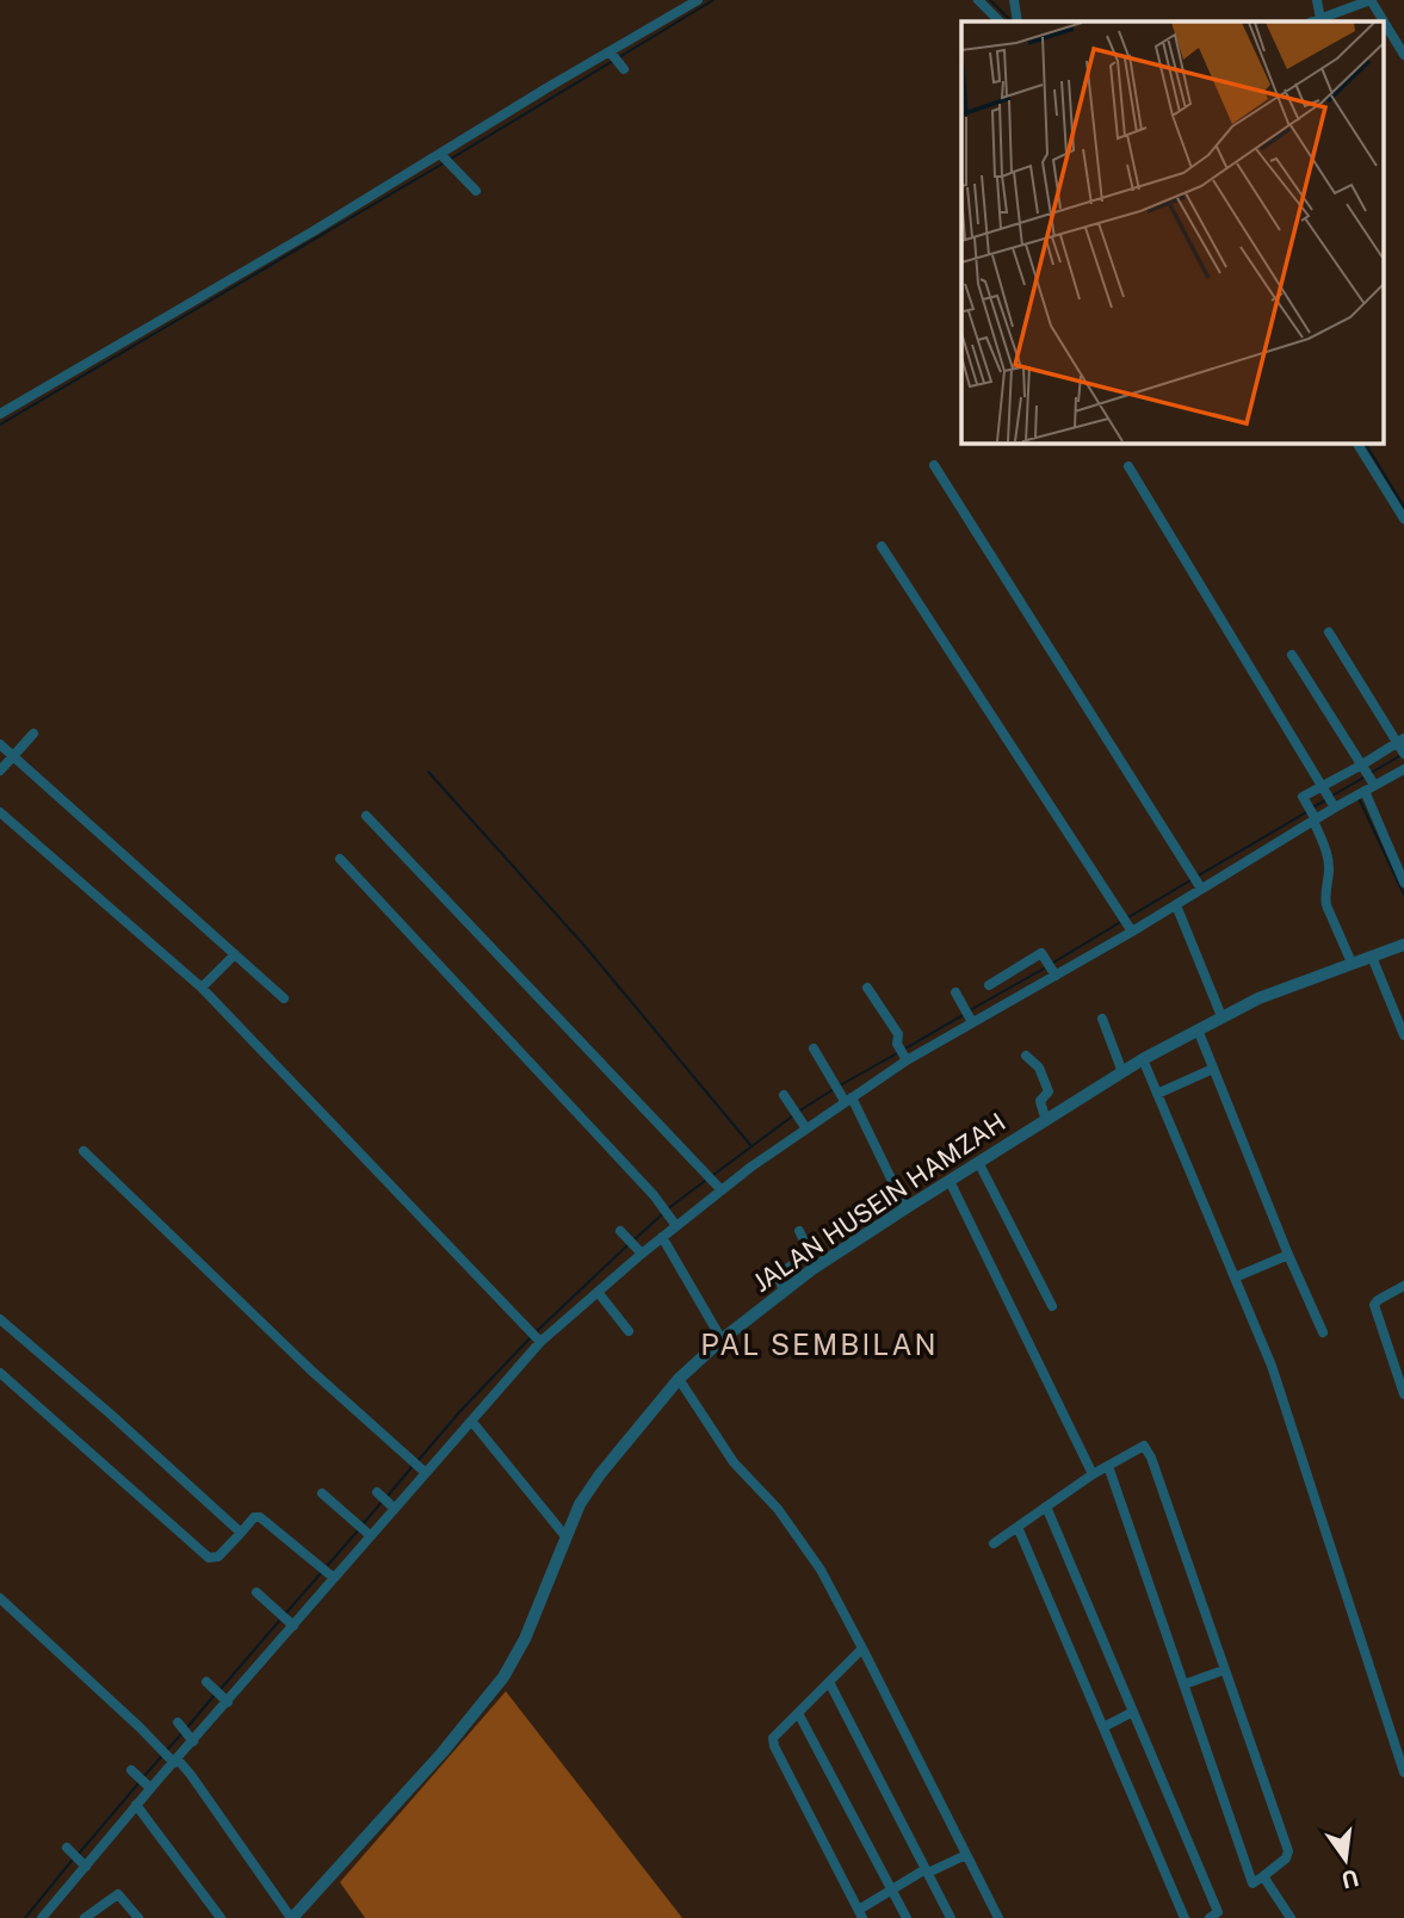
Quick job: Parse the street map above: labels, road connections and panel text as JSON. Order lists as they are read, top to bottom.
{
  "streets": {
    "street": ["JALAN HUSEIN HAMZAH"]
  },
  "districts": ["PAL SEMBILAN"],
  "north": "bottom"
}
